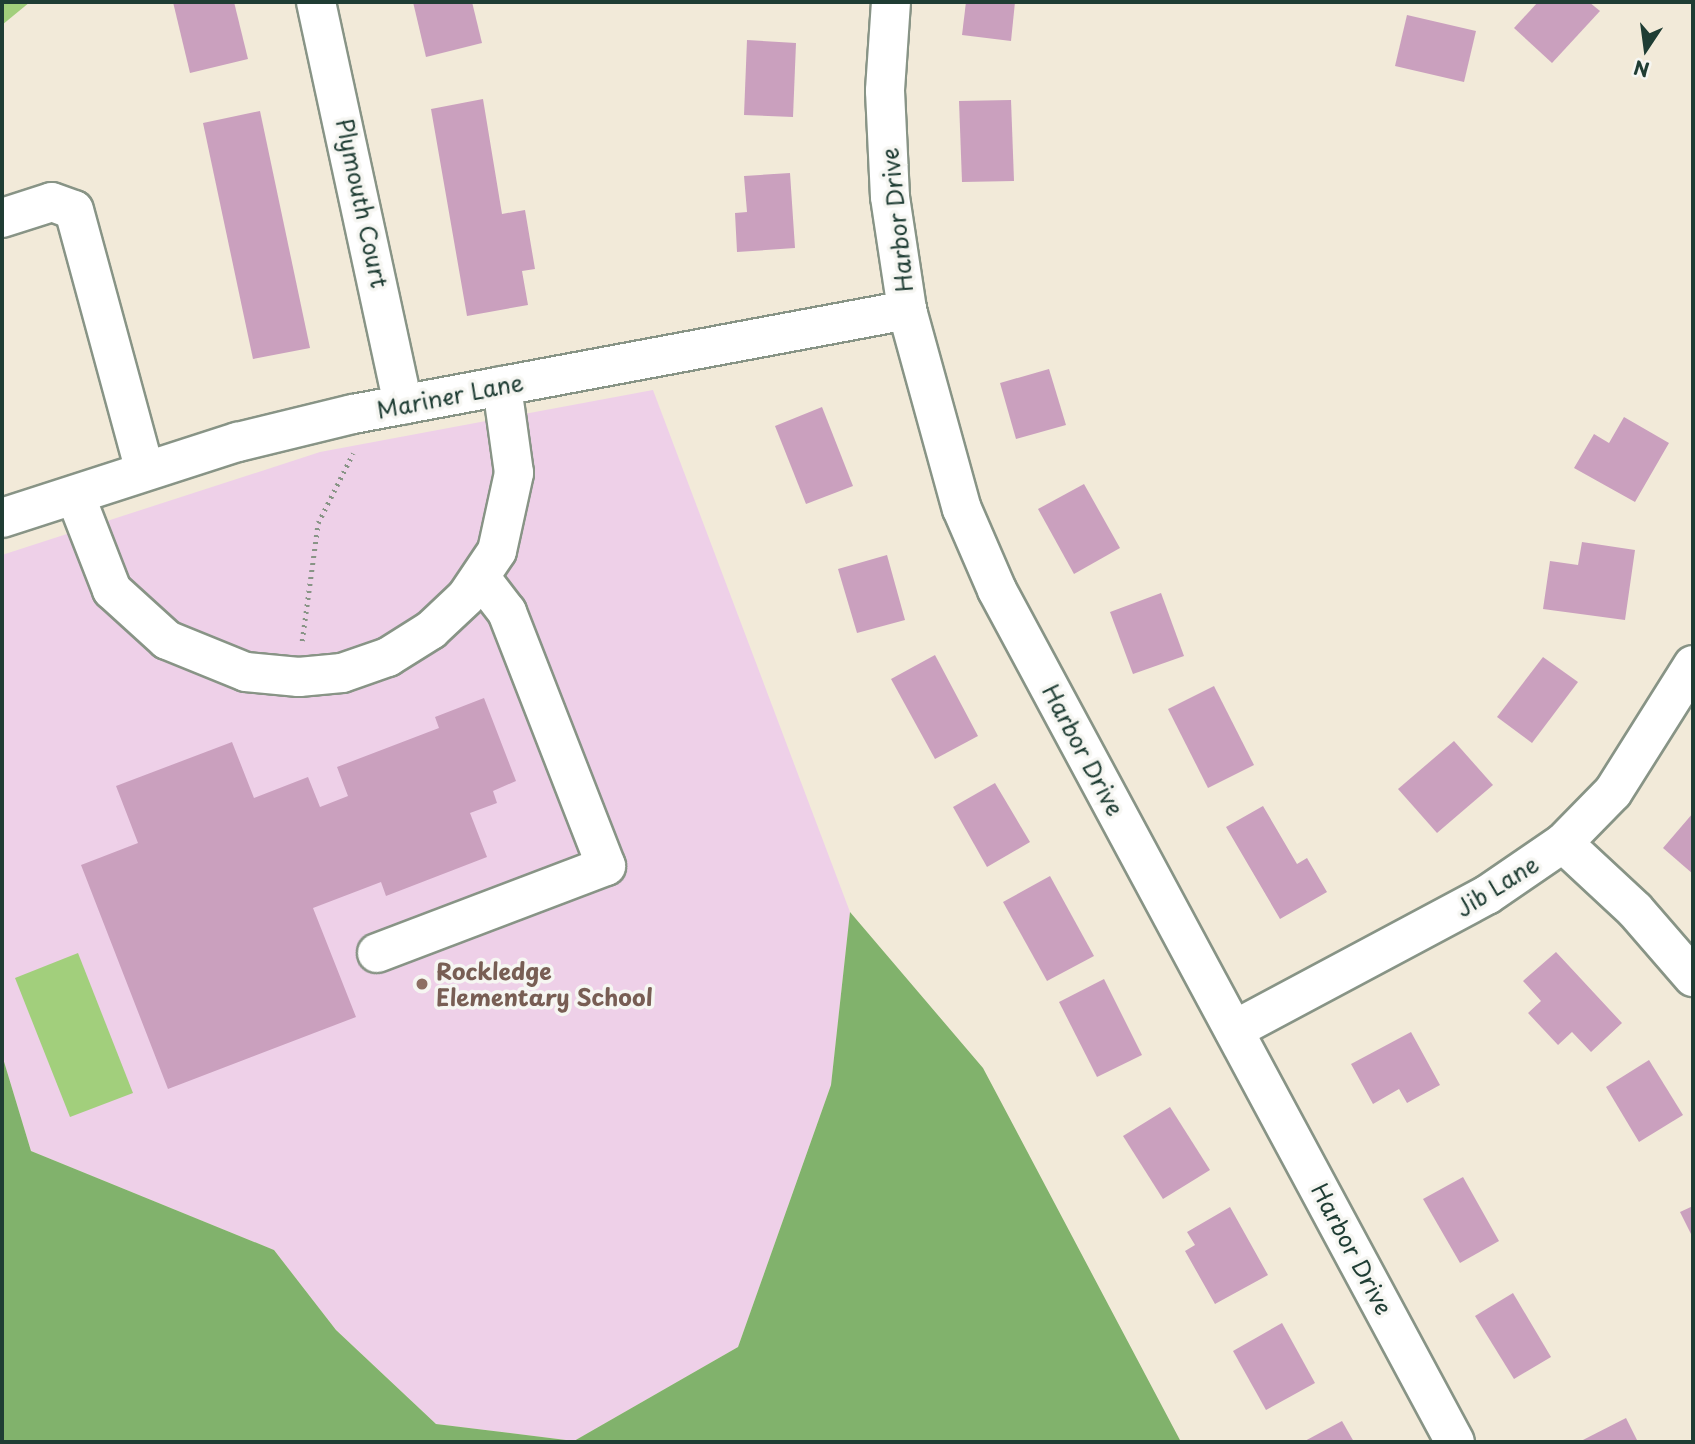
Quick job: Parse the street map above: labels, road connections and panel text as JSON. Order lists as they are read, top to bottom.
{
  "streets": {
    "street": [
      "Plymouth Court",
      "Harbor Drive",
      "Mariner Lane",
      "Jib Lane"
    ]
  },
  "crossings": [
    ["Plymouth Court", "Mariner Lane"],
    ["Harbor Drive", "Mariner Lane"],
    ["Harbor Drive", "Jib Lane"]
  ],
  "places": ["Rockledge Elementary School"],
  "north": "bottom"
}
